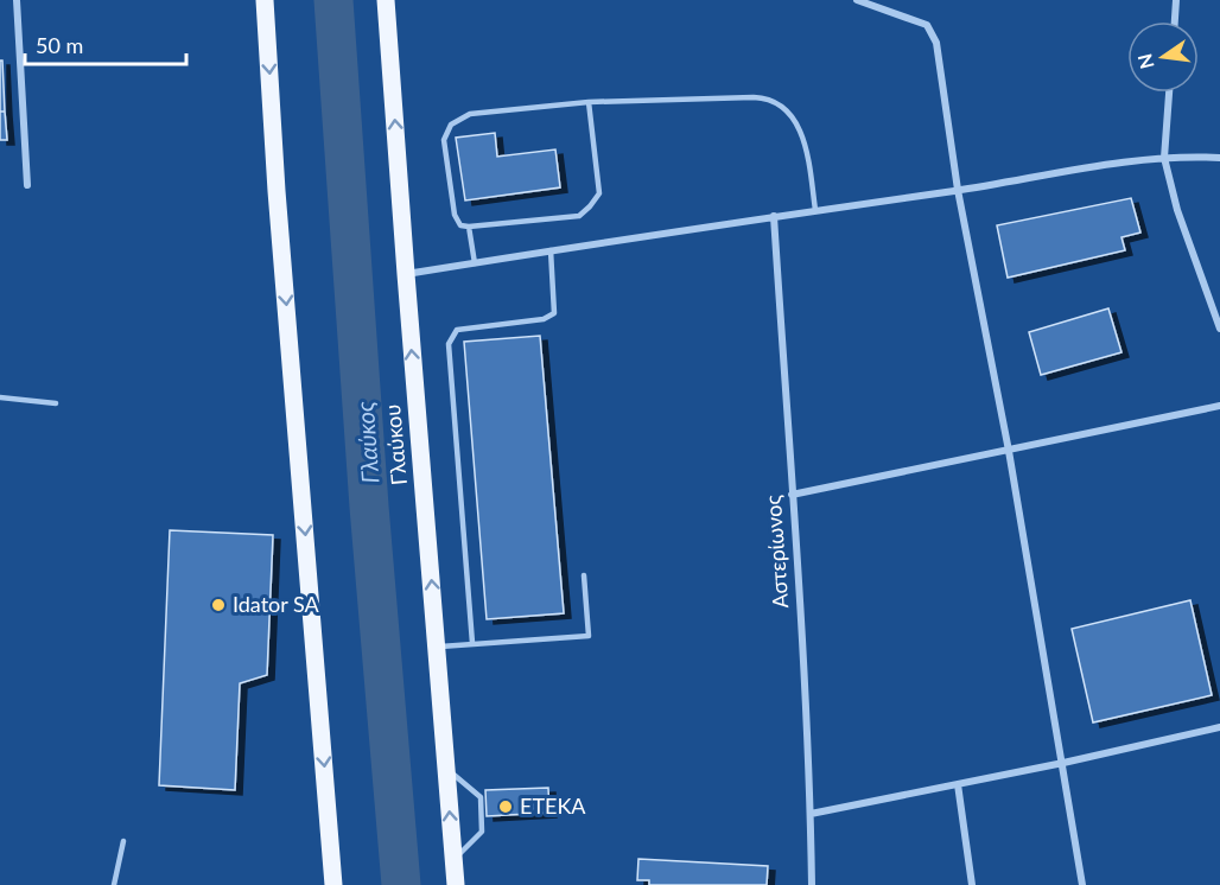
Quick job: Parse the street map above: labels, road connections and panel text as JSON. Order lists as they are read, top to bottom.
{
  "streets": {
    "main road": ["Γλαύκου"],
    "street": ["Αστερίωνος"]
  },
  "water": ["Γλαύκος"],
  "places": ["Idator SA", "ΕΤΕΚΑ"],
  "scale_bar": "50 m",
  "north": "left"
}
